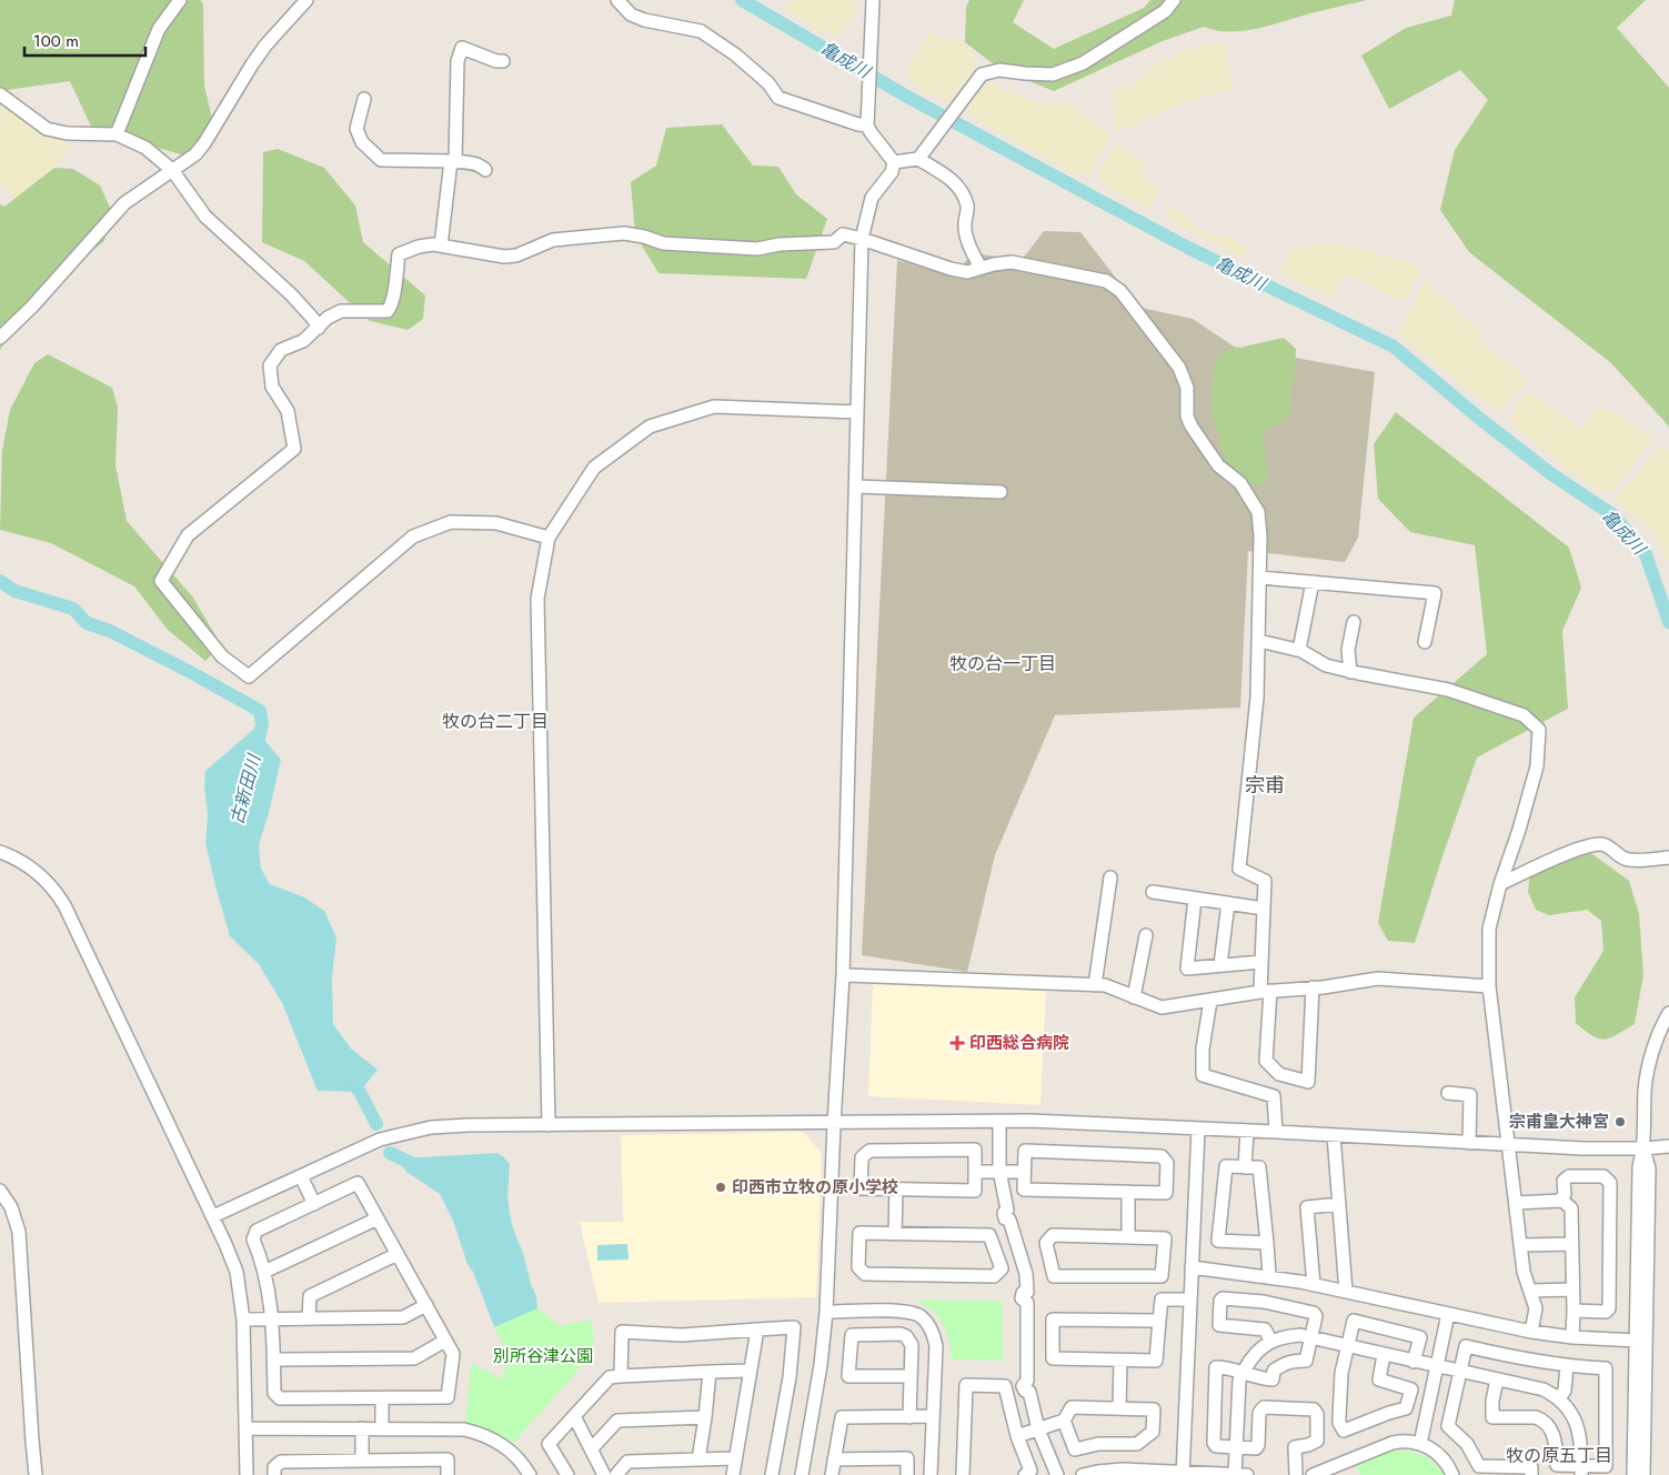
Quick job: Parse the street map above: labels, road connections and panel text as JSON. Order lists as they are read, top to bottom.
{
  "districts": [
    "牧の台一丁目",
    "牧の台二丁目",
    "宗甫",
    "牧の原五丁目"
  ],
  "water": ["亀成川", "古新田川"],
  "parks": ["別所谷津公園"],
  "places": {
    "health": ["印西総合病院"],
    "other": ["宗甫皇大神宮", "印西市立牧の原小学校"]
  },
  "scale_bar": "100 m"
}
